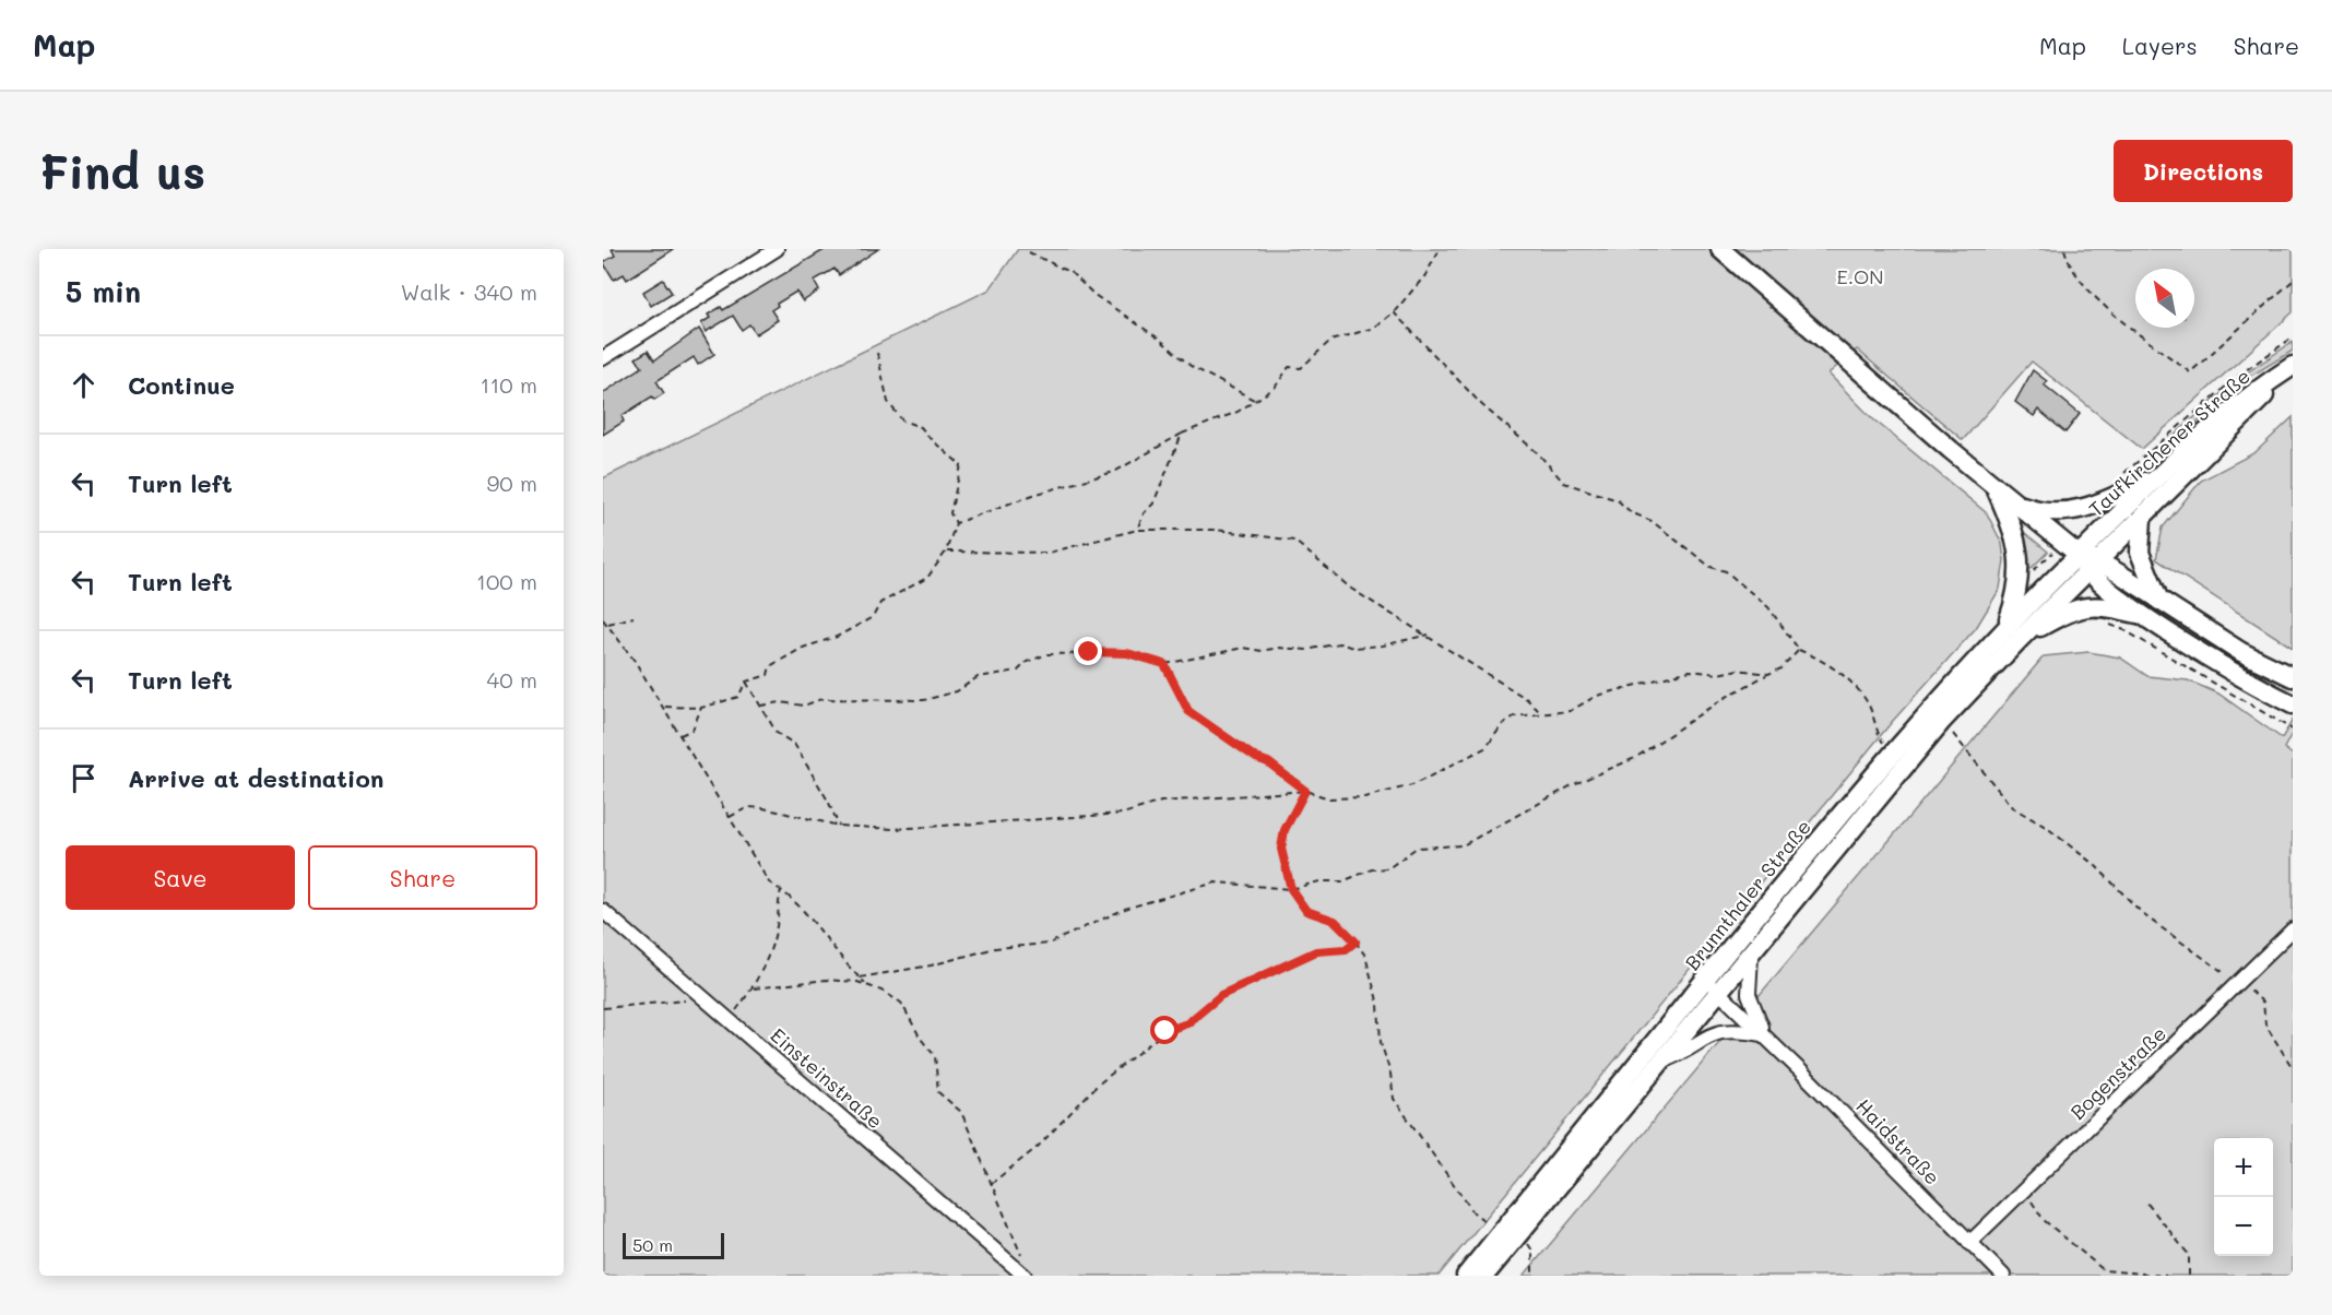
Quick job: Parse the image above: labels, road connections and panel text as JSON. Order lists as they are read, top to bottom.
{
  "streets": {
    "main road": ["Taufkirchener Straße", "Brunnthaler Straße"],
    "street": ["Bogenstraße", "Einsteinstraße", "Haidstraße"]
  },
  "crossings": [
    ["Taufkirchener Straße", "Brunnthaler Straße"],
    ["Brunnthaler Straße", "Haidstraße"],
    ["Bogenstraße", "Haidstraße"]
  ],
  "parks": ["E.ON"],
  "scale_bar": "50 m",
  "north": "top left",
  "page": {
    "header": "Map",
    "nav": ["Map", "Layers", "Share"],
    "buttons": [
      "Directions",
      ["Save", "Share"]
    ],
    "title": "Find us",
    "heading": ["5 min", "Walk · 340 m"],
    "list": [
      ["Continue", "110 m"],
      ["Turn left", "90 m"],
      ["Turn left", "100 m"],
      ["Turn left", "40 m"],
      "Arrive at destination"
    ],
    "map_buttons": ["+", "−"],
    "scale": "50 m"
  }
}
